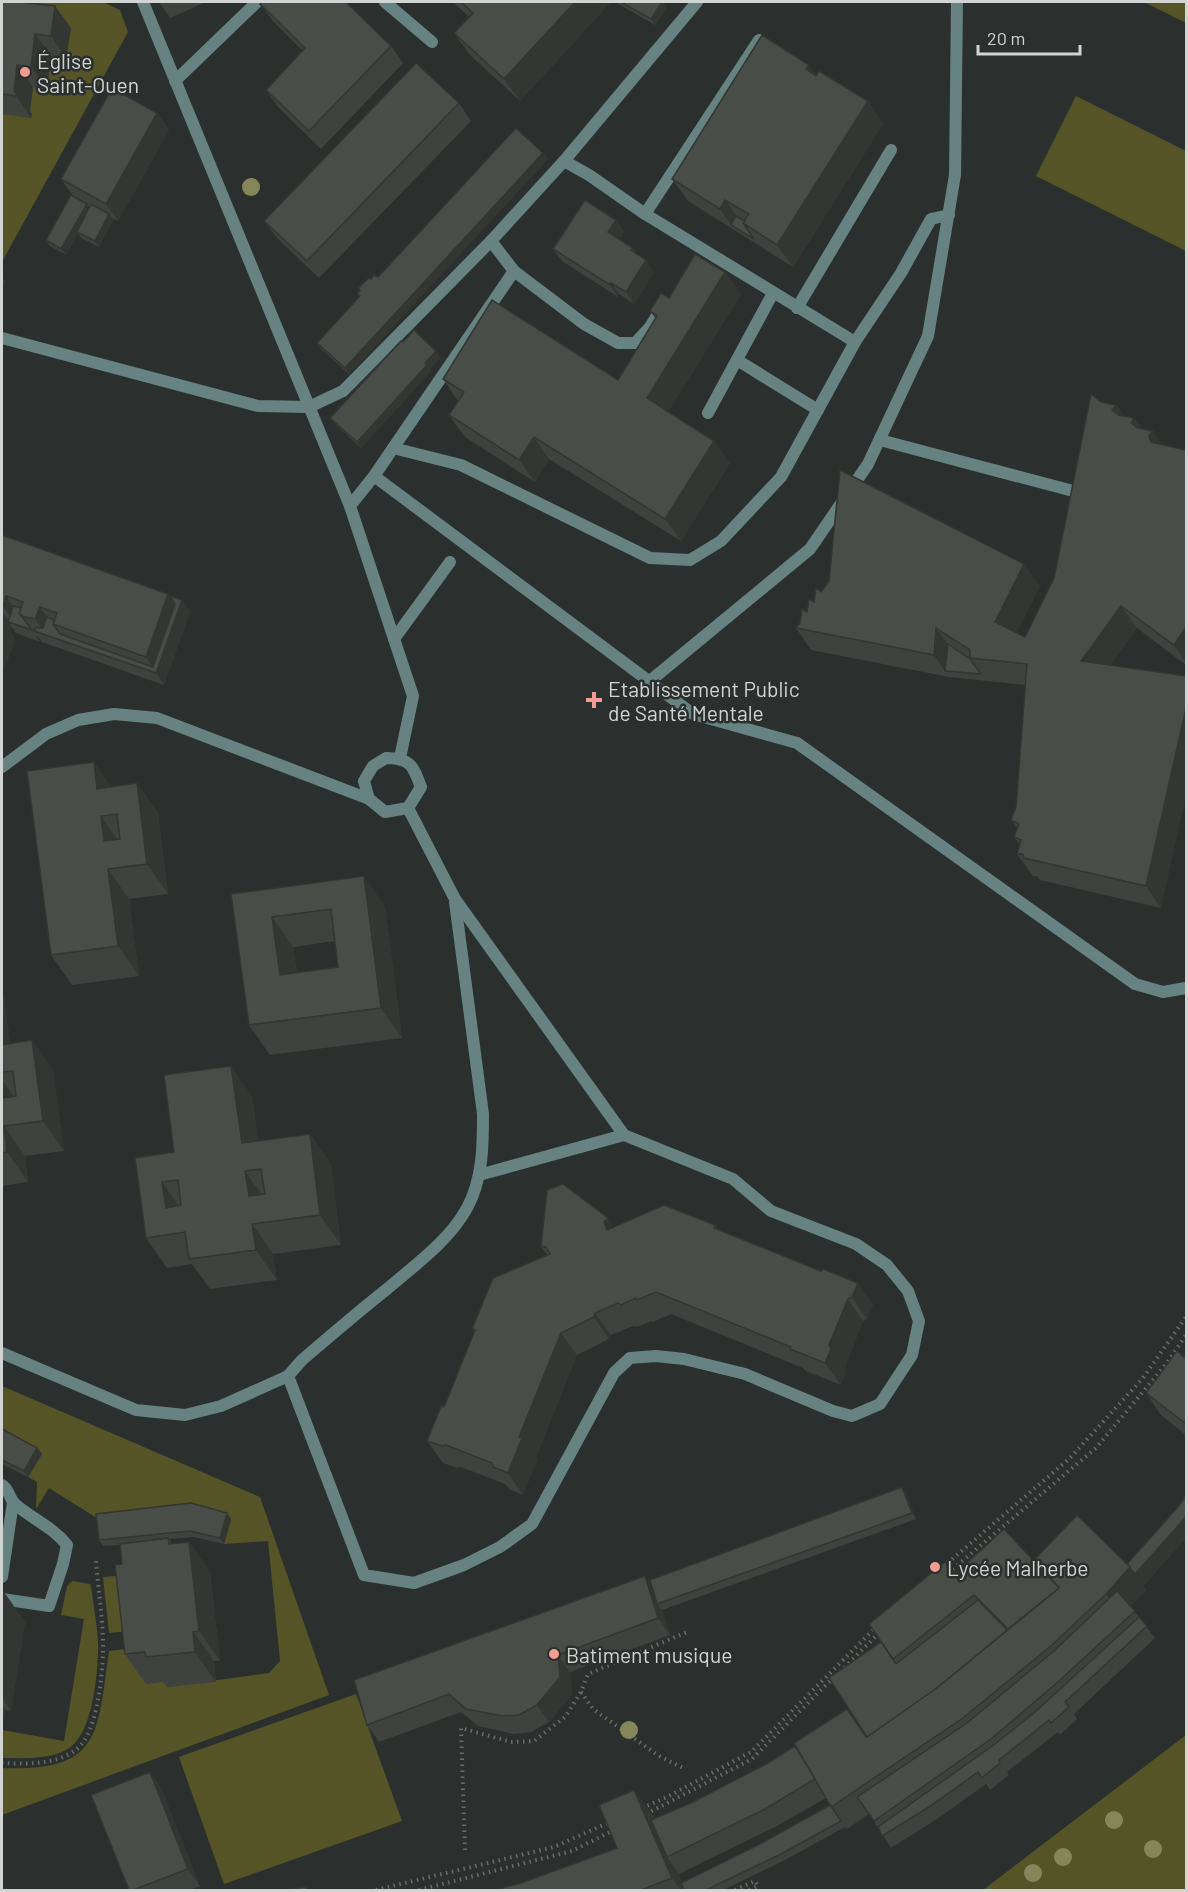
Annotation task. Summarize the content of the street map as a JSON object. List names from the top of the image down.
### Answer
{
  "places": {
    "other": ["Église Saint-Ouen", "Lycée Malherbe", "Batiment musique"],
    "health": ["Etablissement Public de Santé Mentale"]
  },
  "scale_bar": "20 m"
}
